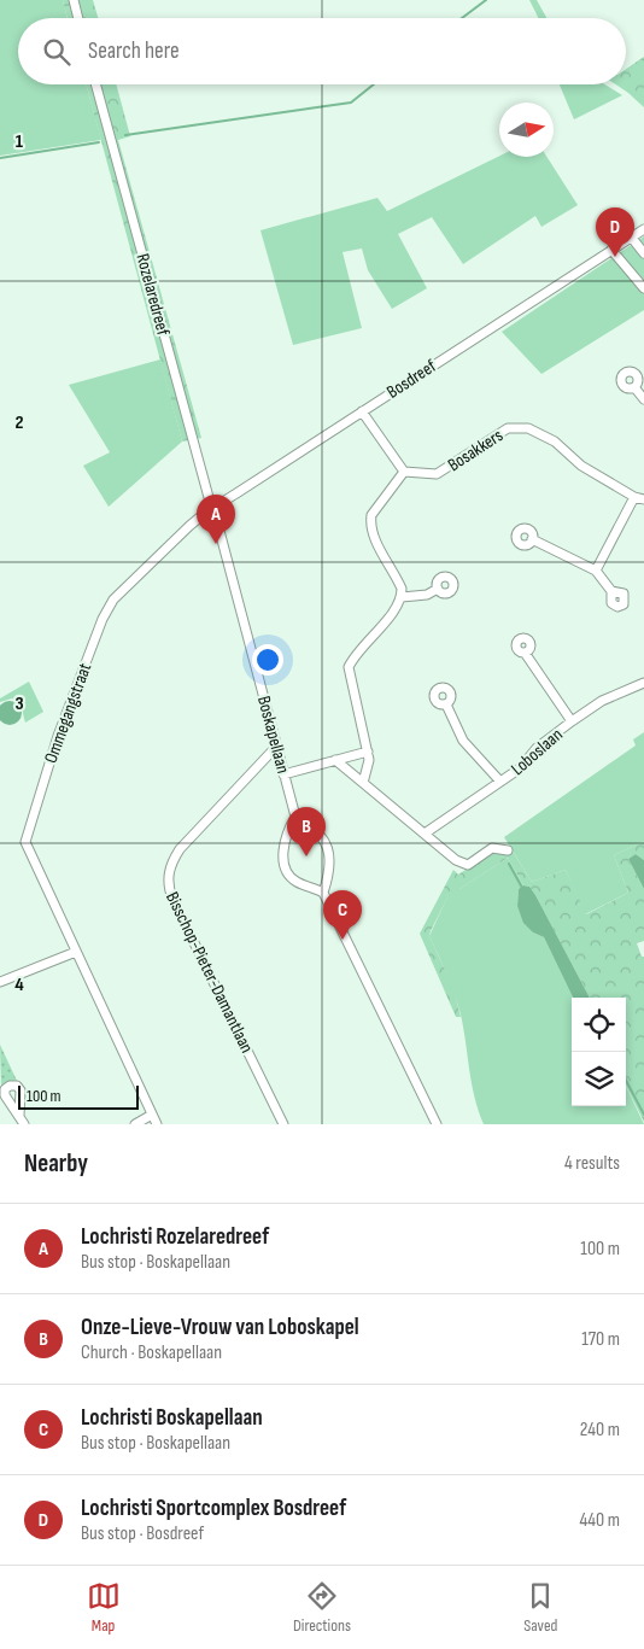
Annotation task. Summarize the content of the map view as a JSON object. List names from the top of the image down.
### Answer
{
  "streets": {
    "street": [
      "Rozelaredreef",
      "Bosdreef",
      "Bosakkers",
      "Ommegangstraat",
      "Boskapellaan",
      "Loboslaan",
      "Bisschop-Pieter-Damantlaan"
    ]
  },
  "crossings": [
    ["Rozelaredreef", "Bosdreef"],
    ["Rozelaredreef", "Ommegangstraat"],
    ["Rozelaredreef", "Boskapellaan"],
    ["Bosdreef", "Ommegangstraat"],
    ["Bosdreef", "Boskapellaan"],
    ["Ommegangstraat", "Boskapellaan"],
    ["Boskapellaan", "Bisschop-Pieter-Damantlaan"]
  ],
  "scale_bar": "100 m",
  "north": "right",
  "page": {
    "search": "Search here",
    "pins": [
      "D",
      "A",
      "B",
      "C"
    ],
    "scale": "100 m",
    "heading": ["Nearby", "4 results"],
    "list": [
      {
        "mark": "A",
        "name": "Lochristi Rozelaredreef",
        "note": "Bus stop · Boskapellaan",
        "value": "100 m"
      },
      {
        "mark": "B",
        "name": "Onze-Lieve-Vrouw van Loboskapel",
        "note": "Church · Boskapellaan",
        "value": "170 m"
      },
      {
        "mark": "C",
        "name": "Lochristi Boskapellaan",
        "note": "Bus stop · Boskapellaan",
        "value": "240 m"
      },
      {
        "mark": "D",
        "name": "Lochristi Sportcomplex Bosdreef",
        "note": "Bus stop · Bosdreef",
        "value": "440 m"
      }
    ],
    "nav": ["Map", "Directions", "Saved"]
  },
  "grid": {
    "rows": [
      "1",
      "2",
      "3",
      "4"
    ]
  }
}
